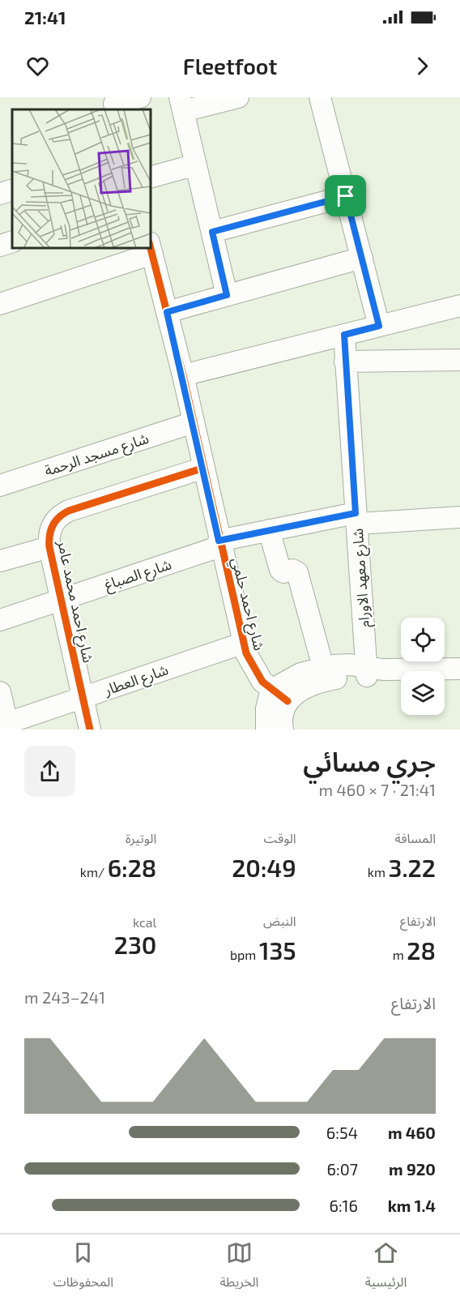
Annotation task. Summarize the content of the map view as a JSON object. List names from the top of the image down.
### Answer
{
  "streets": {
    "street": [
      "شارع مسجد الرحمة",
      "شارع الصباغ",
      "شارع معهد الاورام",
      "شارع احمد محمد عامر",
      "شارع احمد حلمي",
      "شارع العطار"
    ]
  },
  "crossings": [
    ["شارع مسجد الرحمة", "شارع احمد حلمي"],
    ["شارع الصباغ", "شارع معهد الاورام"],
    ["شارع الصباغ", "شارع احمد محمد عامر"],
    ["شارع الصباغ", "شارع احمد حلمي"],
    ["شارع احمد محمد عامر", "شارع احمد حلمي"],
    ["شارع احمد محمد عامر", "شارع العطار"],
    ["شارع احمد حلمي", "شارع العطار"]
  ],
  "page": {
    "status": "21:41",
    "header": "Fleetfoot",
    "heading": ["جري مسائي", "21:41 · 7 × 460 m"],
    "stats": [
      ["المسافة", "3.22 km"],
      ["الوقت", "20:49"],
      ["الوتيرة", "6:28 /km"],
      ["الارتفاع", "28 m"],
      ["النبض", "135 bpm"],
      ["kcal", "230"]
    ],
    "chart": ["الارتفاع", "241–243 m"],
    "list": [
      {
        "name": "460 m",
        "note": "6:54"
      },
      {
        "name": "920 m",
        "note": "6:07"
      },
      {
        "name": "1.4 km",
        "note": "6:16"
      }
    ],
    "tabs": ["الرئيسية", "الخريطة", "المحفوظات"]
  }
}
